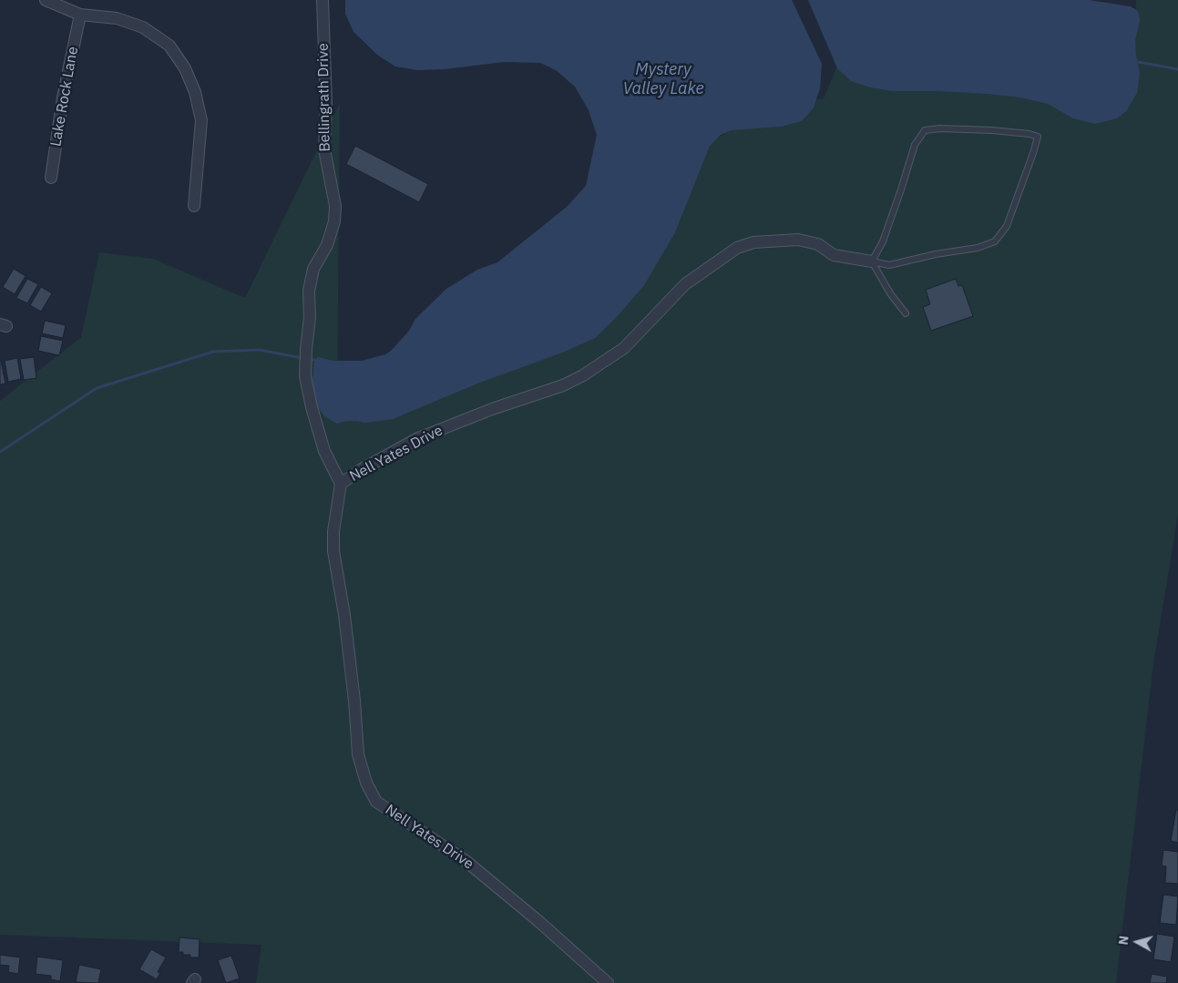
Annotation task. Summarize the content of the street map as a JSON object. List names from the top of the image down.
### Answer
{
  "streets": {
    "street": ["Lake Rock Lane", "Bellingrath Drive", "Nell Yates Drive"]
  },
  "crossings": [
    ["Bellingrath Drive", "Nell Yates Drive"]
  ],
  "water": ["Mystery Valley Lake"],
  "north": "left"
}
